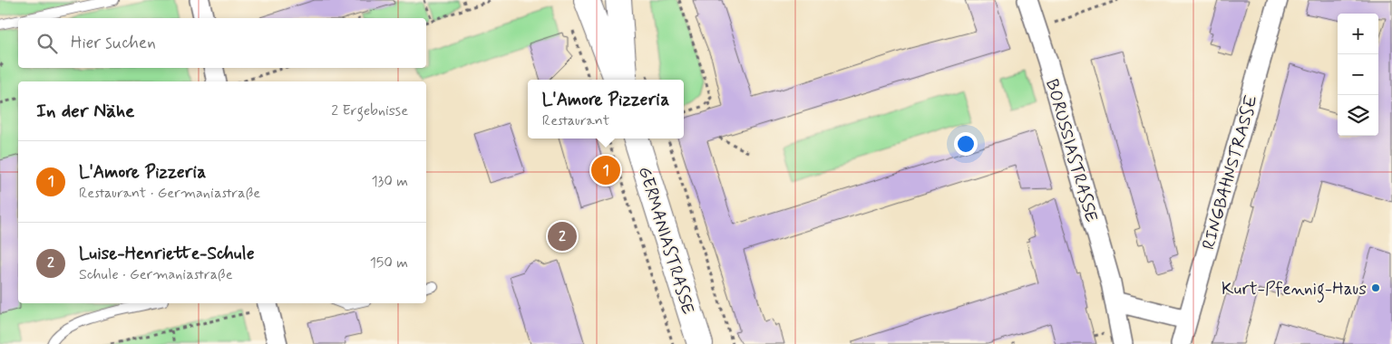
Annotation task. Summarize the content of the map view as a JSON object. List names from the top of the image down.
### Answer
{
  "streets": {
    "street": ["BORUSSIASTRASSE", "RINGBAHNSTRASSE", "GERMANIASTRASSE"]
  },
  "places": ["Kurt-Pfennig-Haus"],
  "page": {
    "map_buttons": ["+", "−"],
    "search": "Hier suchen",
    "popup": ["L'Amore Pizzeria", "Restaurant"],
    "heading": ["In der Nähe", "2 Ergebnisse"],
    "list": [
      {
        "mark": "1",
        "name": "L'Amore Pizzeria",
        "note": "Restaurant · Germaniastraße",
        "value": "130 m"
      },
      {
        "mark": "2",
        "name": "Luise-Henriette-Schule",
        "note": "Schule · Germaniastraße",
        "value": "150 m"
      }
    ],
    "pins": ["1", "2"]
  }
}
